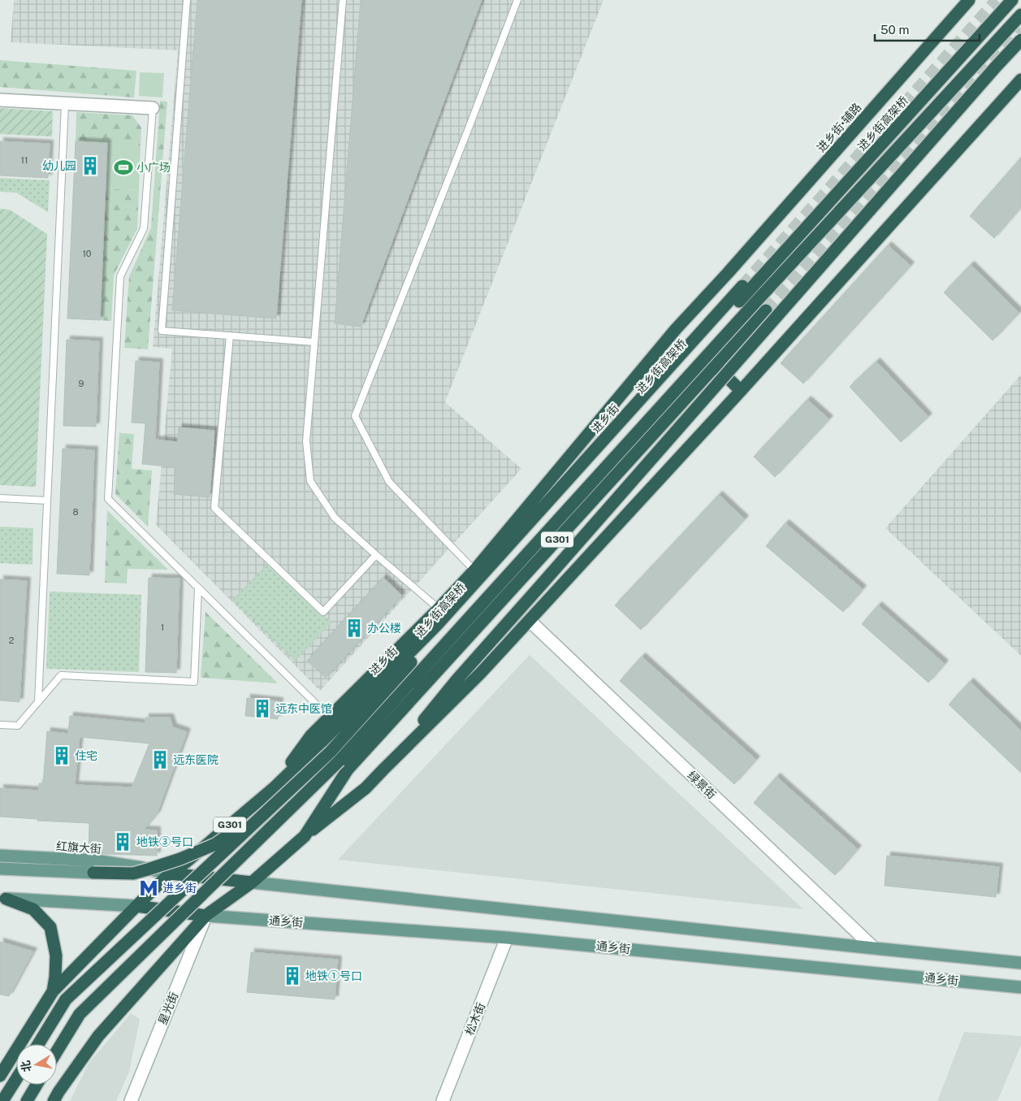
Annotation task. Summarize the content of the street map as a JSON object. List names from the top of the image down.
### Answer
{
  "streets": {
    "highway": [
      "进乡街高架桥",
      "进乡街•辅路",
      "进乡街",
      "G301",
      "红旗大街"
    ],
    "main road": ["通乡街"],
    "street": ["绿景街", "星光街", "松木街"]
  },
  "crossings": [
    ["进乡街•辅路", "进乡街"],
    ["进乡街", "红旗大街"],
    ["G301", "红旗大街"],
    ["G301", "通乡街"],
    ["G301", "星光街"],
    ["通乡街", "星光街"],
    ["通乡街", "松木街"]
  ],
  "places": {
    "building": [
      "幼儿园",
      "办公楼",
      "远东中医馆",
      "住宅",
      "远东医院",
      "地铁③号口",
      "地铁①号口"
    ],
    "sports": ["小广场"],
    "metro station": ["进乡街"]
  },
  "house_numbers": [
    "11",
    "10",
    "9",
    "8",
    "1",
    "2"
  ],
  "scale_bar": "50 m",
  "north": "left"
}
